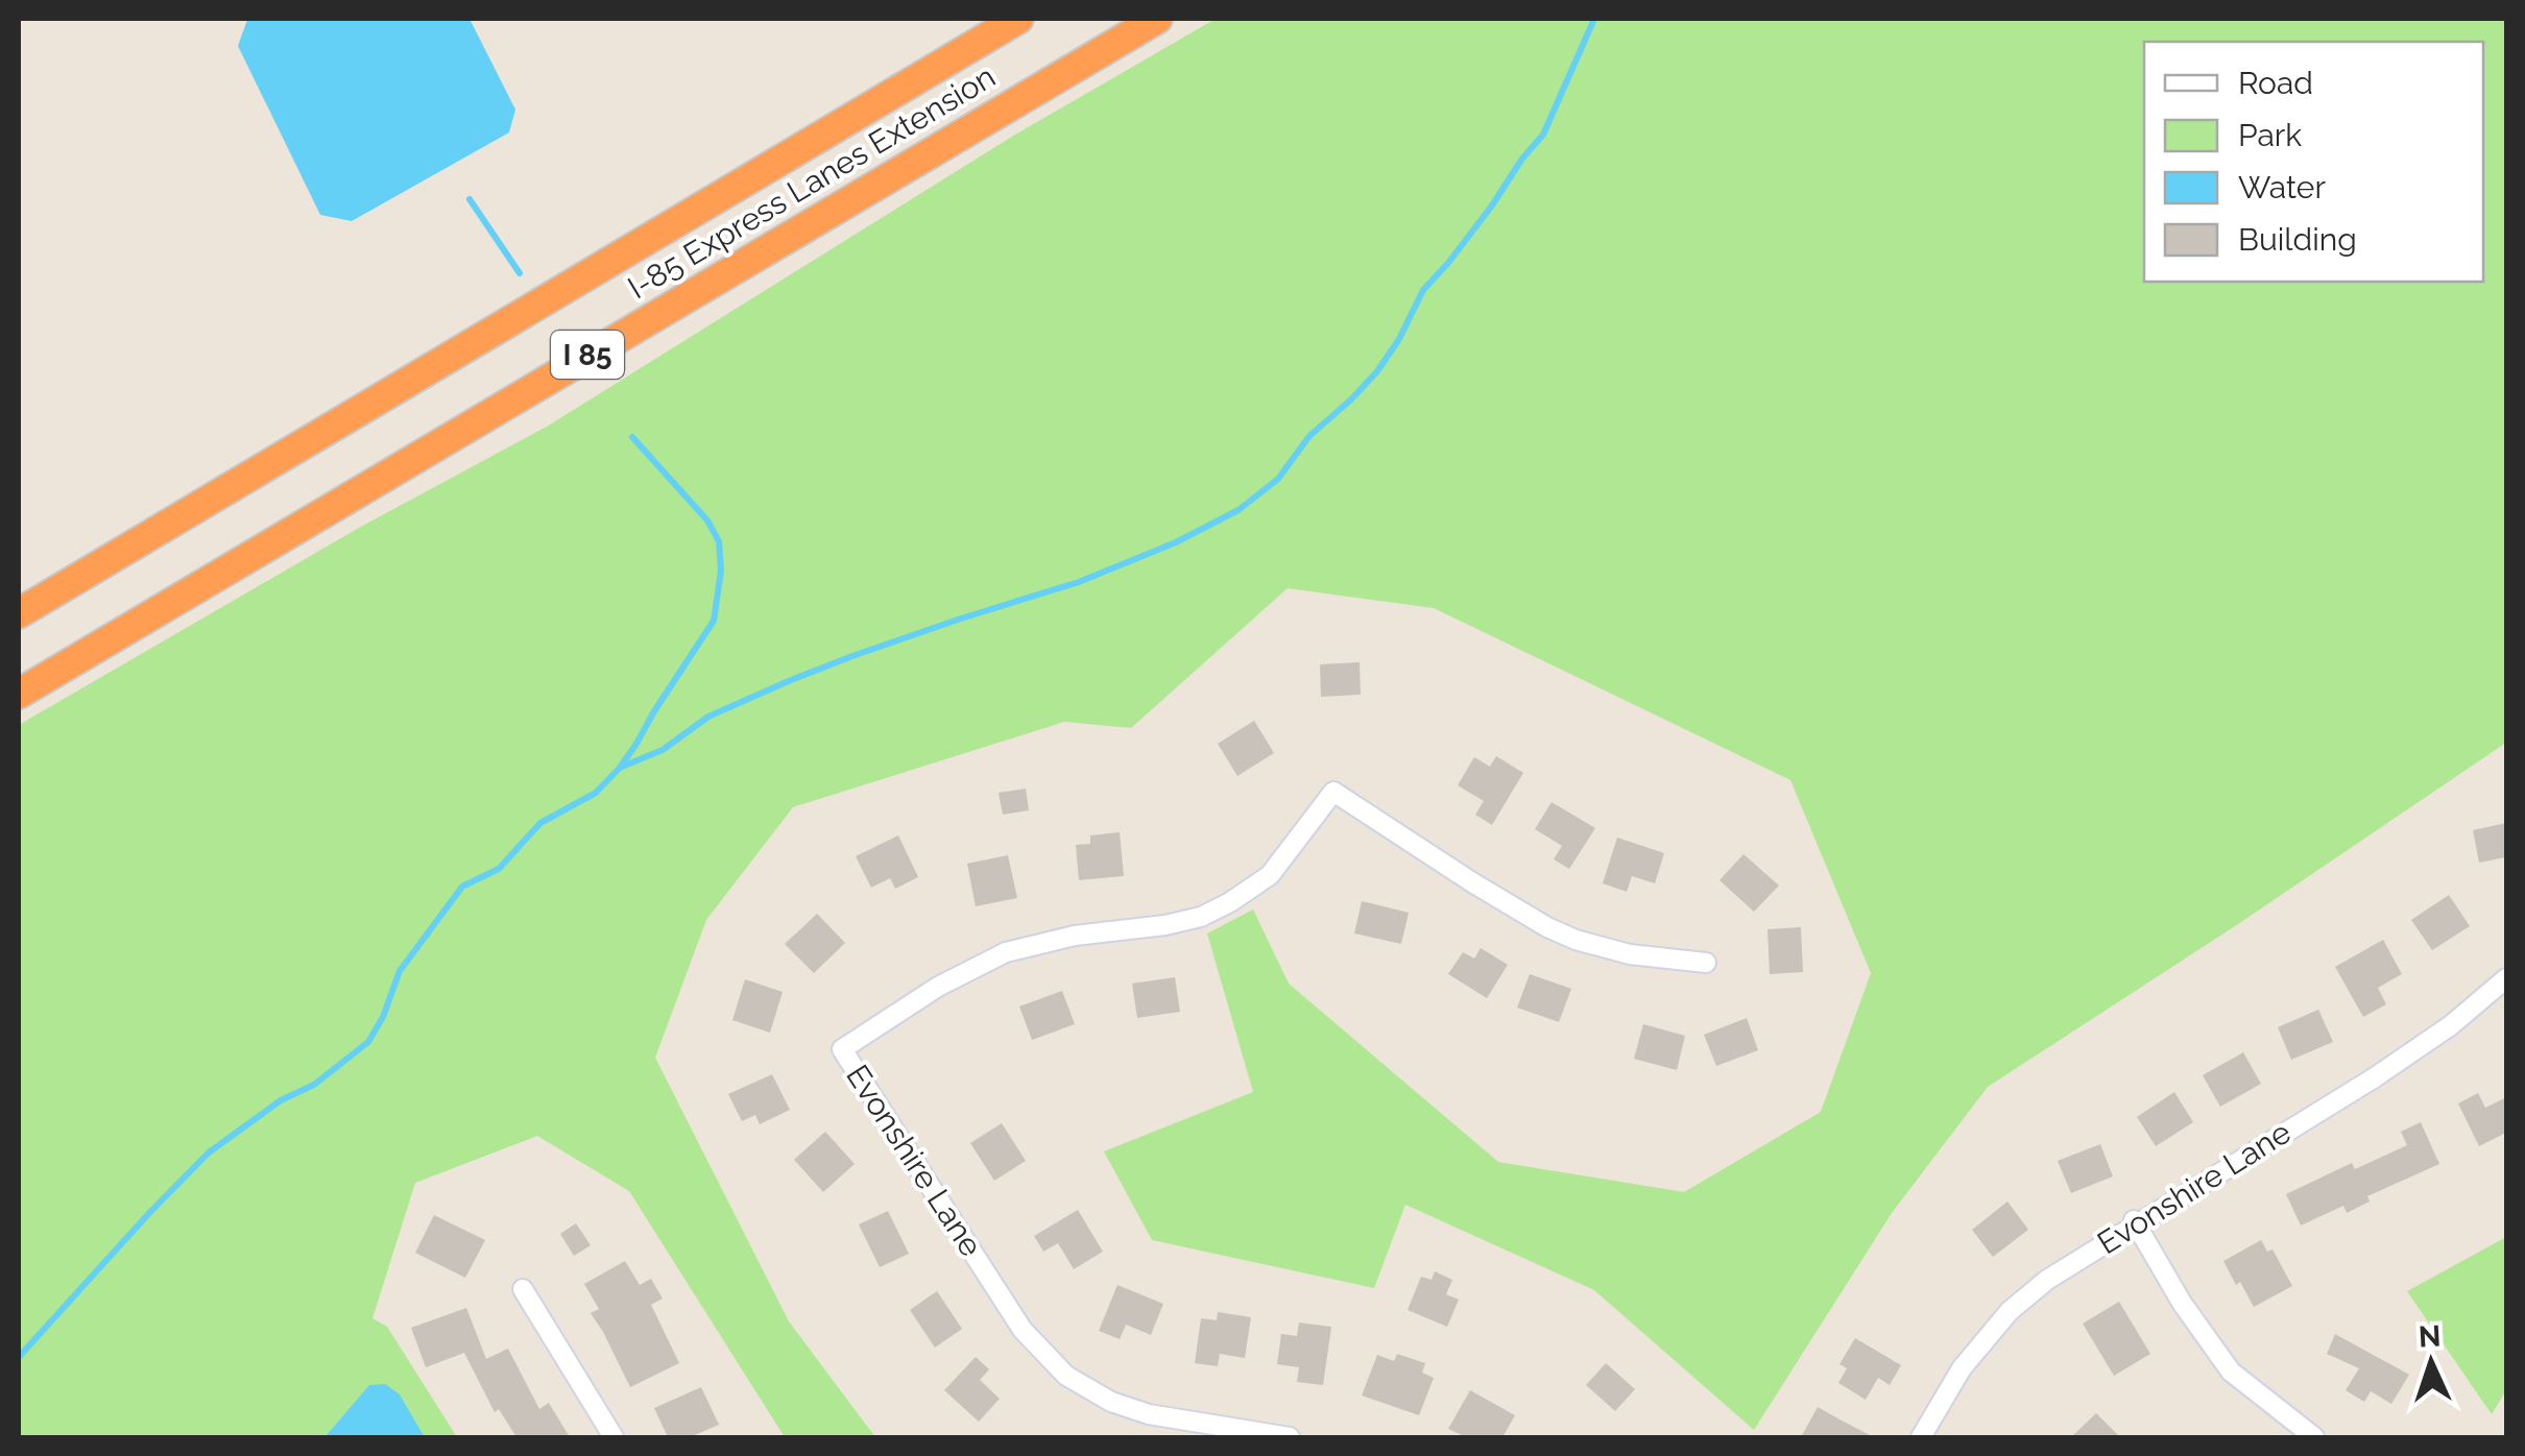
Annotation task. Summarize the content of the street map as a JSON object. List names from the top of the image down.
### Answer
{
  "streets": {
    "highway": ["I-85 Express Lanes Extension", "I 85"],
    "street": ["Evonshire Lane"]
  },
  "legend": [
    "Road",
    "Park",
    "Water",
    "Building"
  ],
  "north": "top"
}
